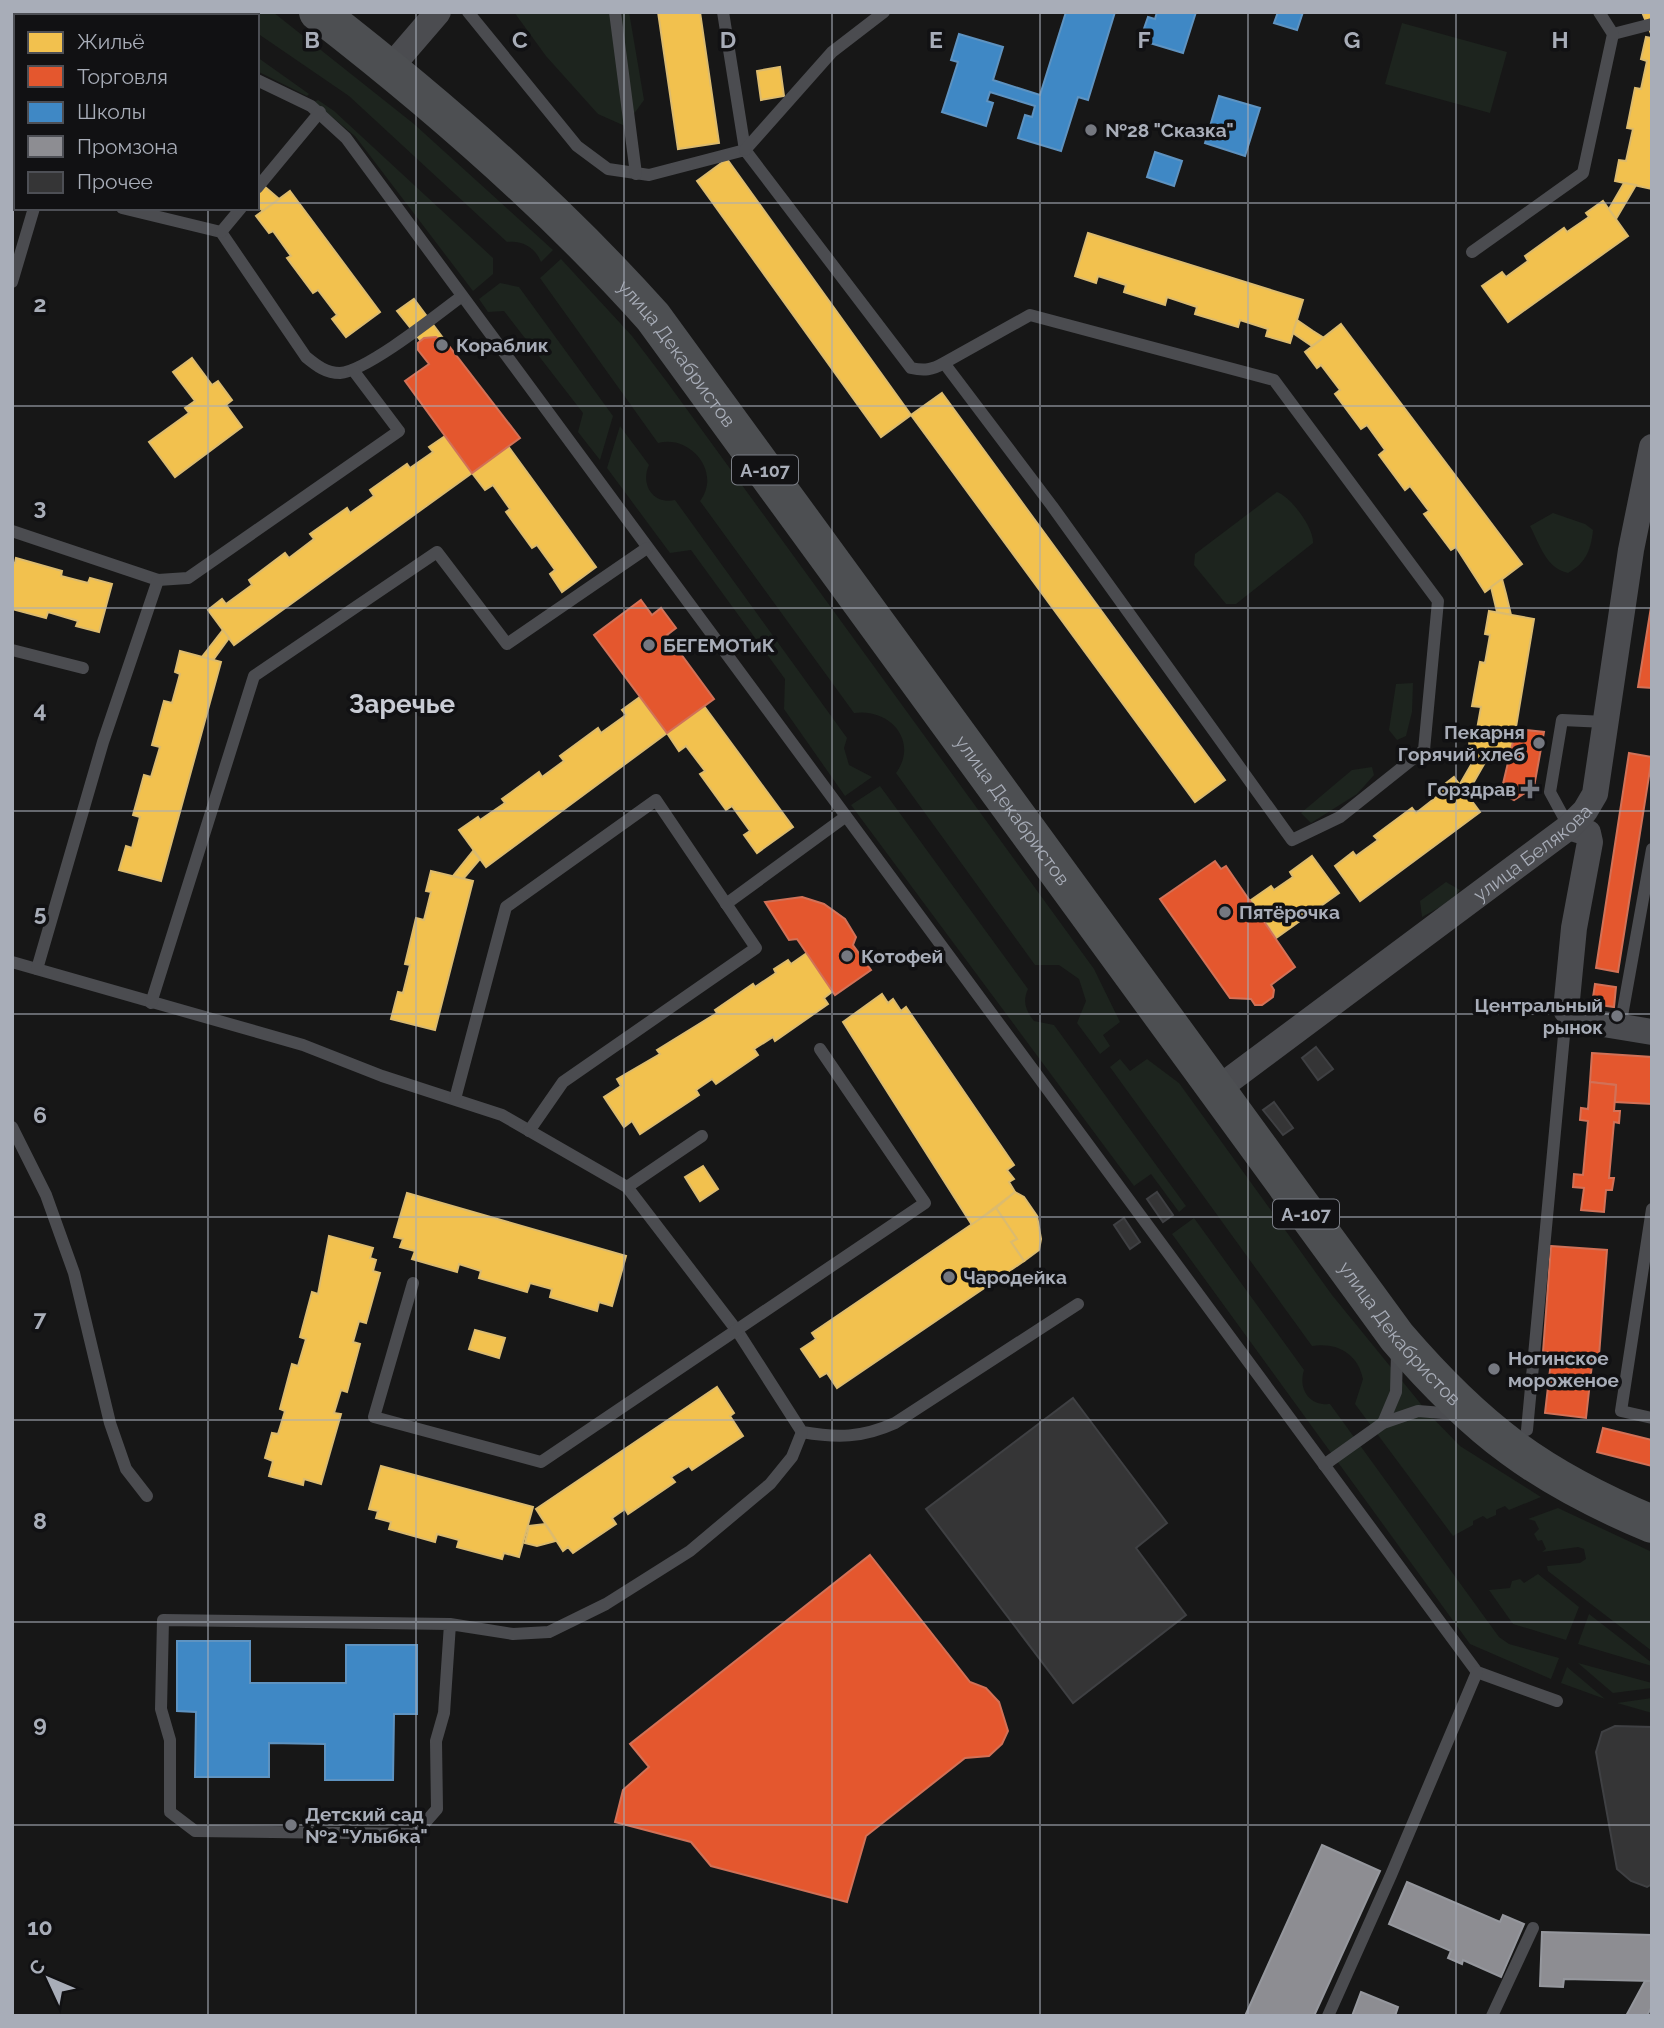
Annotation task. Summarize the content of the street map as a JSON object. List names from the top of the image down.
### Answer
{
  "streets": {
    "main road": ["улица Декабристов", "А-107"],
    "street": ["улица Белякова"]
  },
  "crossings": [
    ["улица Декабристов", "улица Белякова"]
  ],
  "districts": ["Заречье"],
  "places": {
    "other": [
      "№28 \"Сказка\"",
      "Кораблик",
      "БЕГЕМОТиК",
      "Пекарня Горячий хлеб",
      "Пятёрочка",
      "Котофей",
      "Центральный рынок",
      "Чародейка",
      "Ногинское мороженое",
      "Детский сад №2 \"Улыбка\""
    ],
    "health": ["Горздрав"]
  },
  "legend": [
    "Жильё",
    "Торговля",
    "Школы",
    "Промзона",
    "Прочее"
  ],
  "north": "top left",
  "grid": {
    "columns": [
      "B",
      "C",
      "D",
      "E",
      "F",
      "G",
      "H"
    ],
    "rows": [
      "2",
      "3",
      "4",
      "5",
      "6",
      "7",
      "8",
      "9",
      "10"
    ]
  }
}
